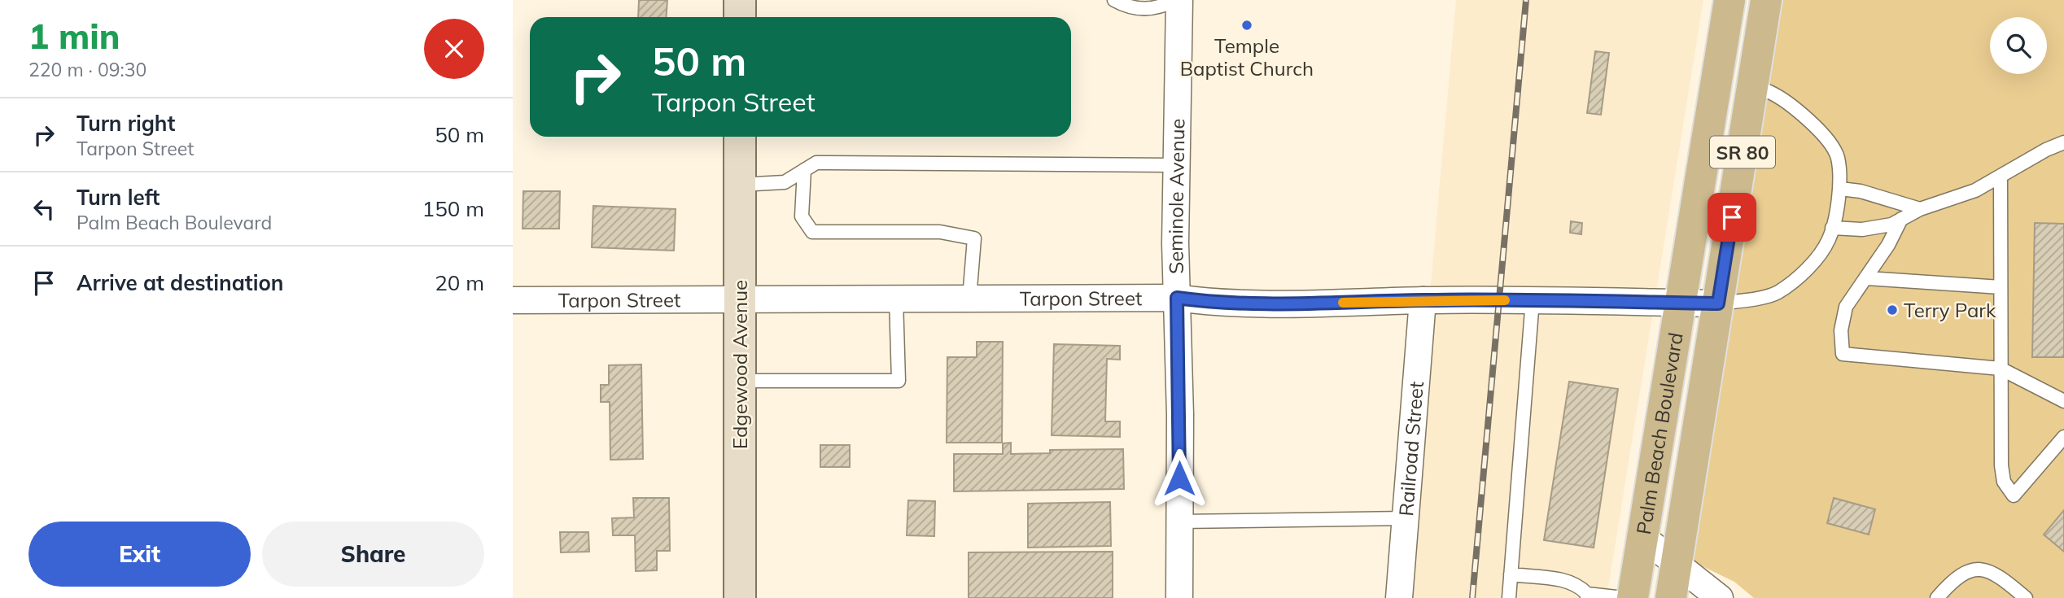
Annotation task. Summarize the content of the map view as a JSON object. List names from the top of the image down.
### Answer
{
  "streets": {
    "main road": ["SR 80", "Palm Beach Boulevard"],
    "street": [
      "Seminole Avenue",
      "Tarpon Street",
      "Edgewood Avenue",
      "Railroad Street"
    ]
  },
  "crossings": [
    ["Seminole Avenue", "Tarpon Street"],
    ["Tarpon Street", "Edgewood Avenue"],
    ["Tarpon Street", "Palm Beach Boulevard"],
    ["Tarpon Street", "Railroad Street"]
  ],
  "places": ["Temple Baptist Church", "Terry Park"],
  "page": {
    "heading": ["1 min", "220 m · 09:30"],
    "turn": ["50 m", "Tarpon Street"],
    "list": [
      {
        "name": "Turn right",
        "note": "Tarpon Street",
        "value": "50 m"
      },
      {
        "name": "Turn left",
        "note": "Palm Beach Boulevard",
        "value": "150 m"
      },
      {
        "name": "Arrive at destination",
        "value": "20 m"
      }
    ],
    "buttons": ["Exit", "Share"]
  }
}
